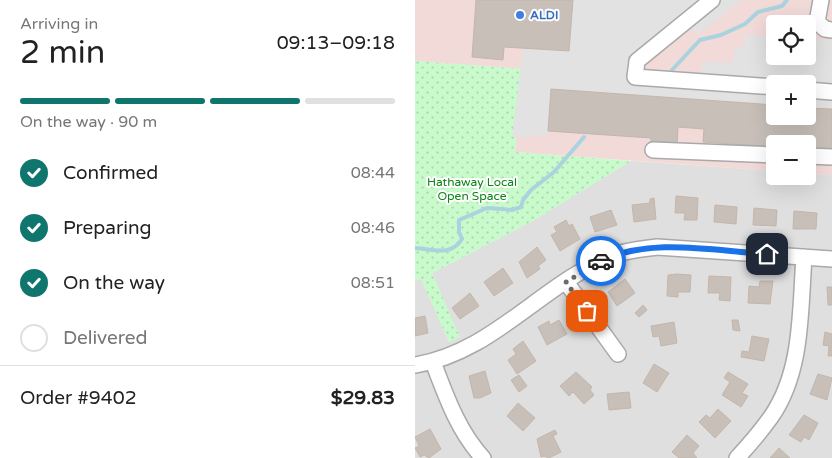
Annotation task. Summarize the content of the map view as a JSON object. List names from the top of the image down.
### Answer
{
  "parks": ["Hathaway Local Open Space"],
  "places": ["ALDI"],
  "page": {
    "heading": ["2 min", "Arriving in", "09:13–09:18"],
    "panel": ["Order #9402", "$29.83"],
    "map_buttons": ["+", "−"],
    "bar": "On the way · 90 m",
    "list": [
      ["Confirmed", "08:44"],
      ["Preparing", "08:46"],
      ["On the way", "08:51"],
      "Delivered"
    ]
  }
}
